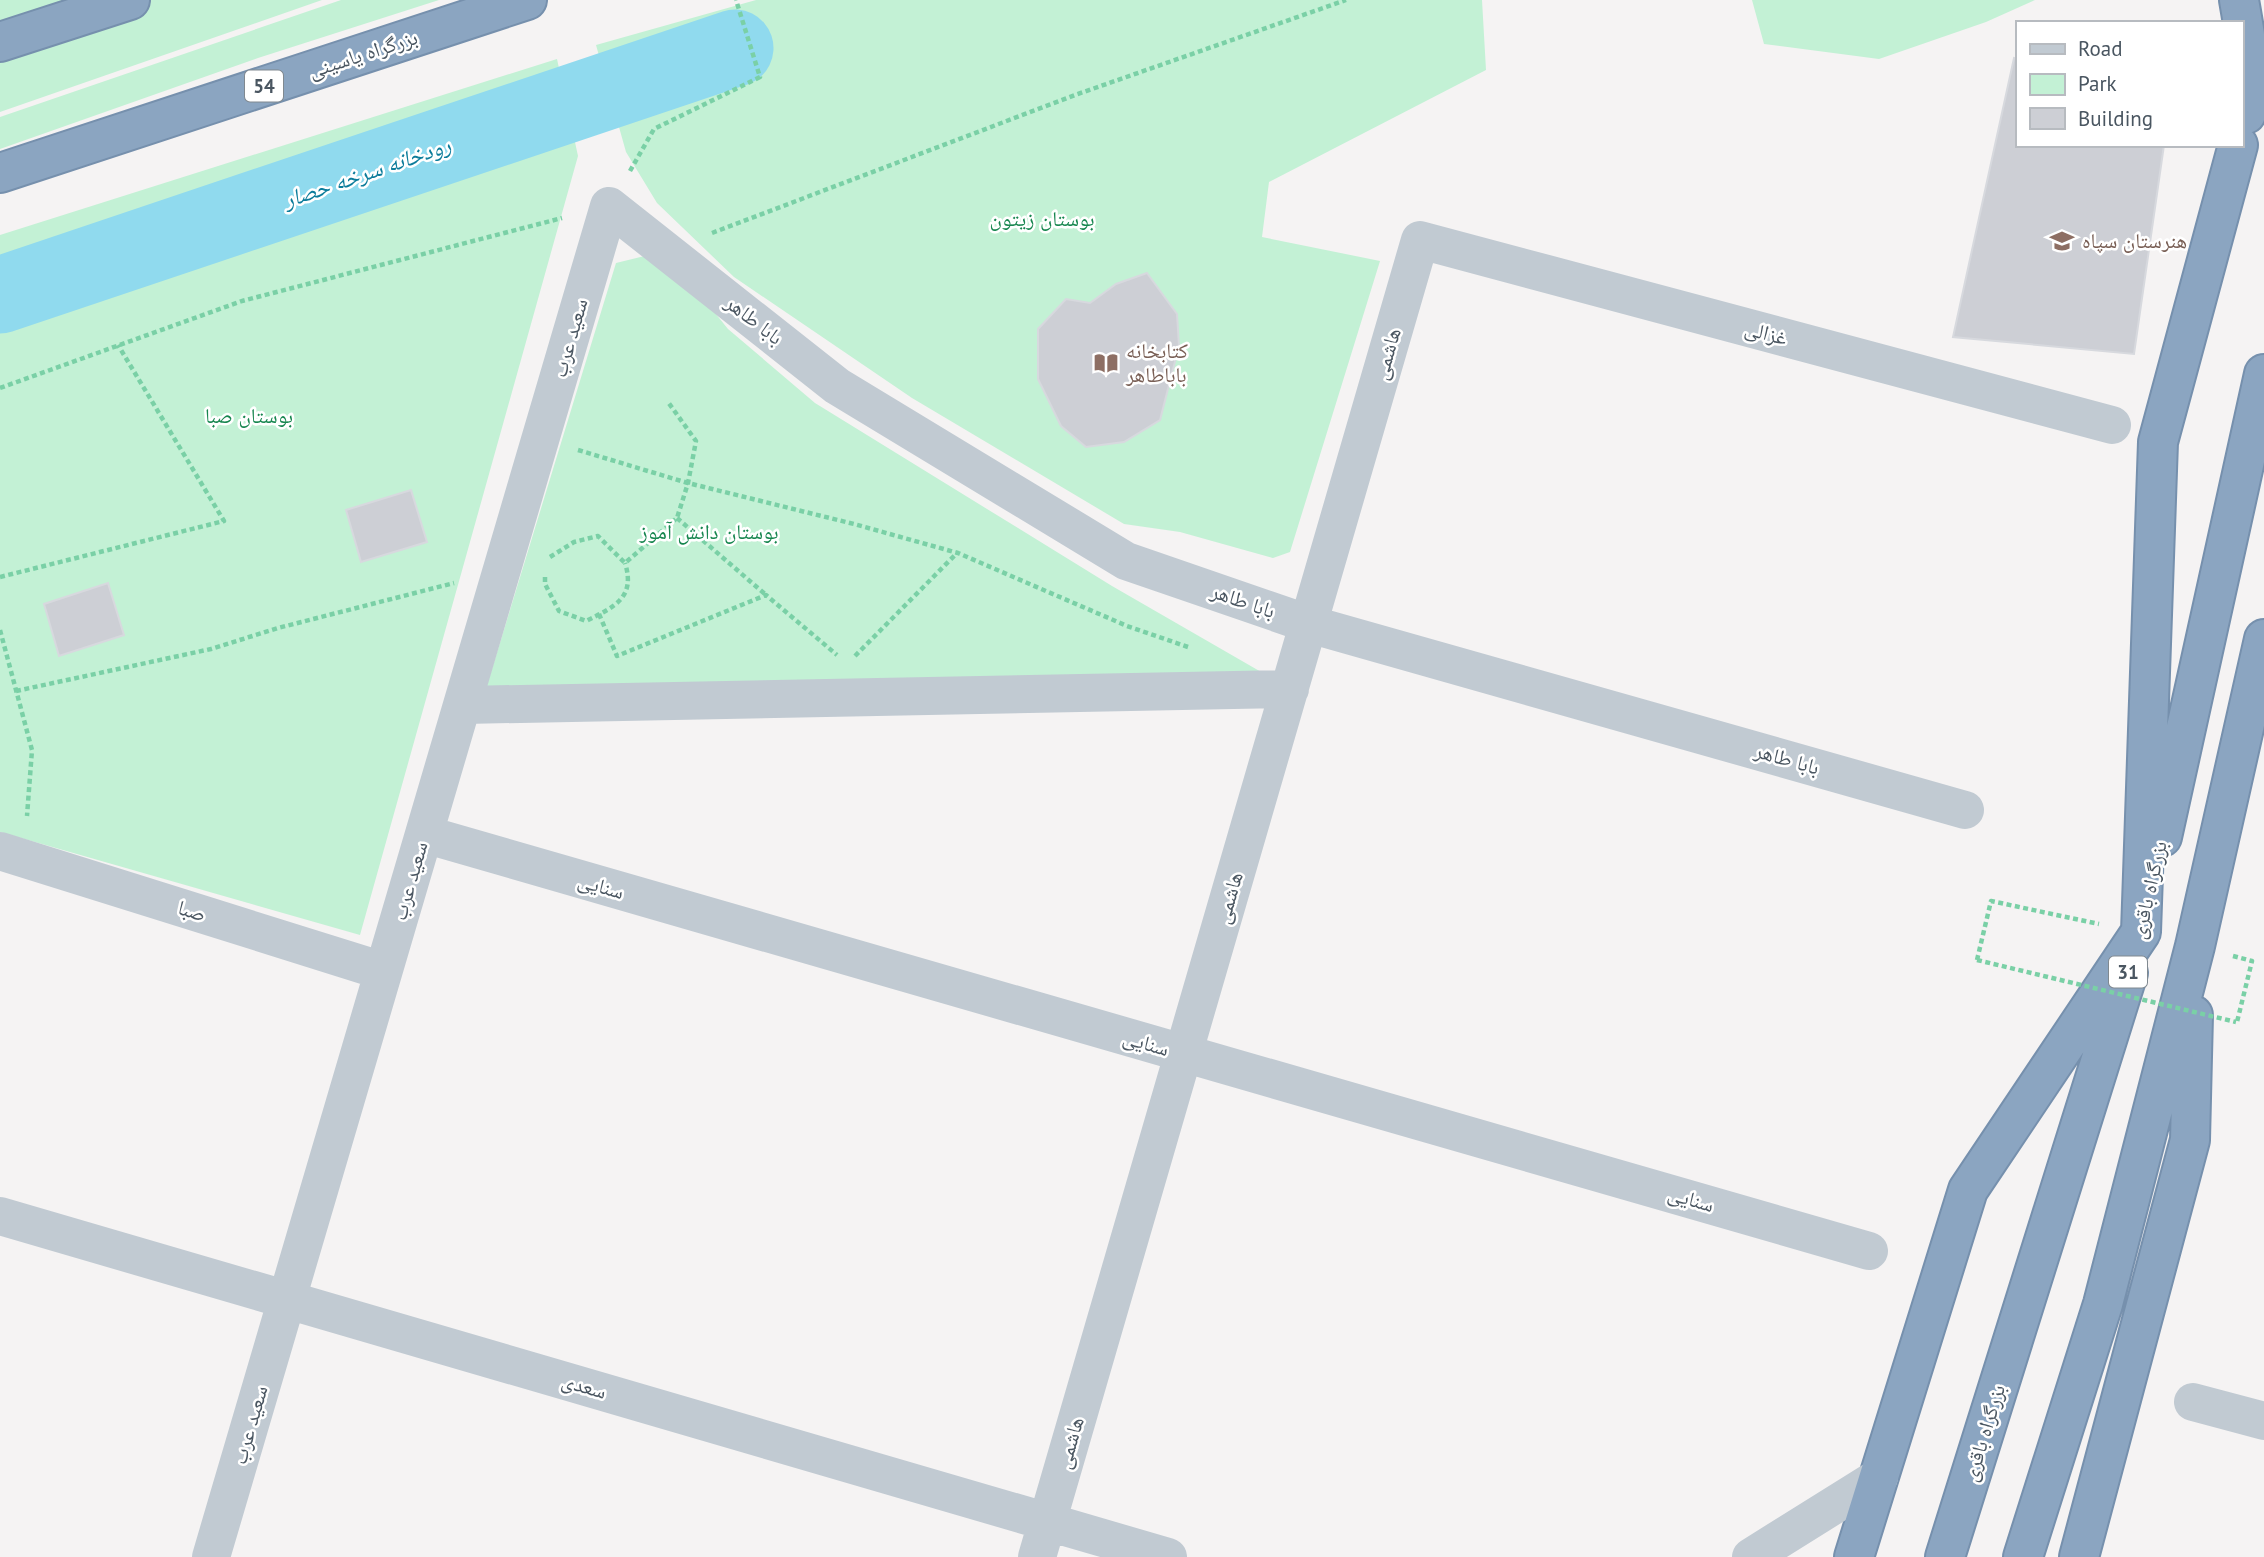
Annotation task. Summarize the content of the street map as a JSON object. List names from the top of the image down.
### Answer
{
  "streets": {
    "highway": [
      "بزرگراه یاسینی",
      "54",
      "بزرگراه باقری",
      "31"
    ],
    "street": [
      "بابا طاهر",
      "غزالی",
      "سعید عرب",
      "هاشمی",
      "سنایی",
      "صبا",
      "سعدی"
    ]
  },
  "crossings": [
    ["بابا طاهر", "سعید عرب"],
    ["بابا طاهر", "هاشمی"],
    ["غزالی", "هاشمی"],
    ["سعید عرب", "سنایی"],
    ["سعید عرب", "صبا"],
    ["سعید عرب", "سعدی"],
    ["هاشمی", "سنایی"],
    ["هاشمی", "سعدی"]
  ],
  "water": ["رودخانه سرخه حصار"],
  "parks": ["بوستان زیتون", "بوستان صبا", "بوستان دانش آموز"],
  "places": {
    "school or university": ["هنرستان سپاه"],
    "library": ["کتابخانه باباطاهر"]
  },
  "legend": ["Road", "Park", "Building"]
}
